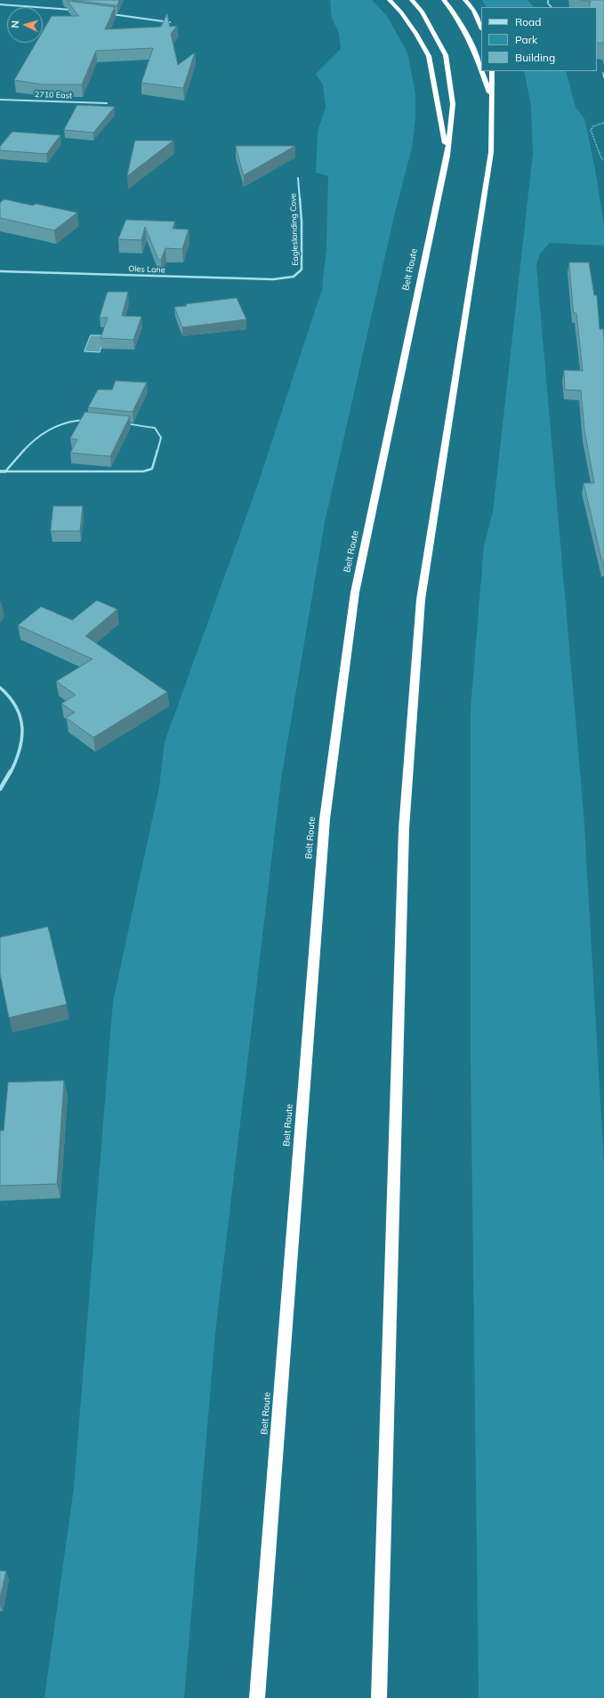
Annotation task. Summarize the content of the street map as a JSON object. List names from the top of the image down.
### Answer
{
  "streets": {
    "highway": ["Belt Route"],
    "street": ["2710 East", "Eagleslanding Cove", "Oles Lane"]
  },
  "crossings": [
    ["Eagleslanding Cove", "Oles Lane"]
  ],
  "legend": ["Road", "Park", "Building"],
  "north": "left"
}
